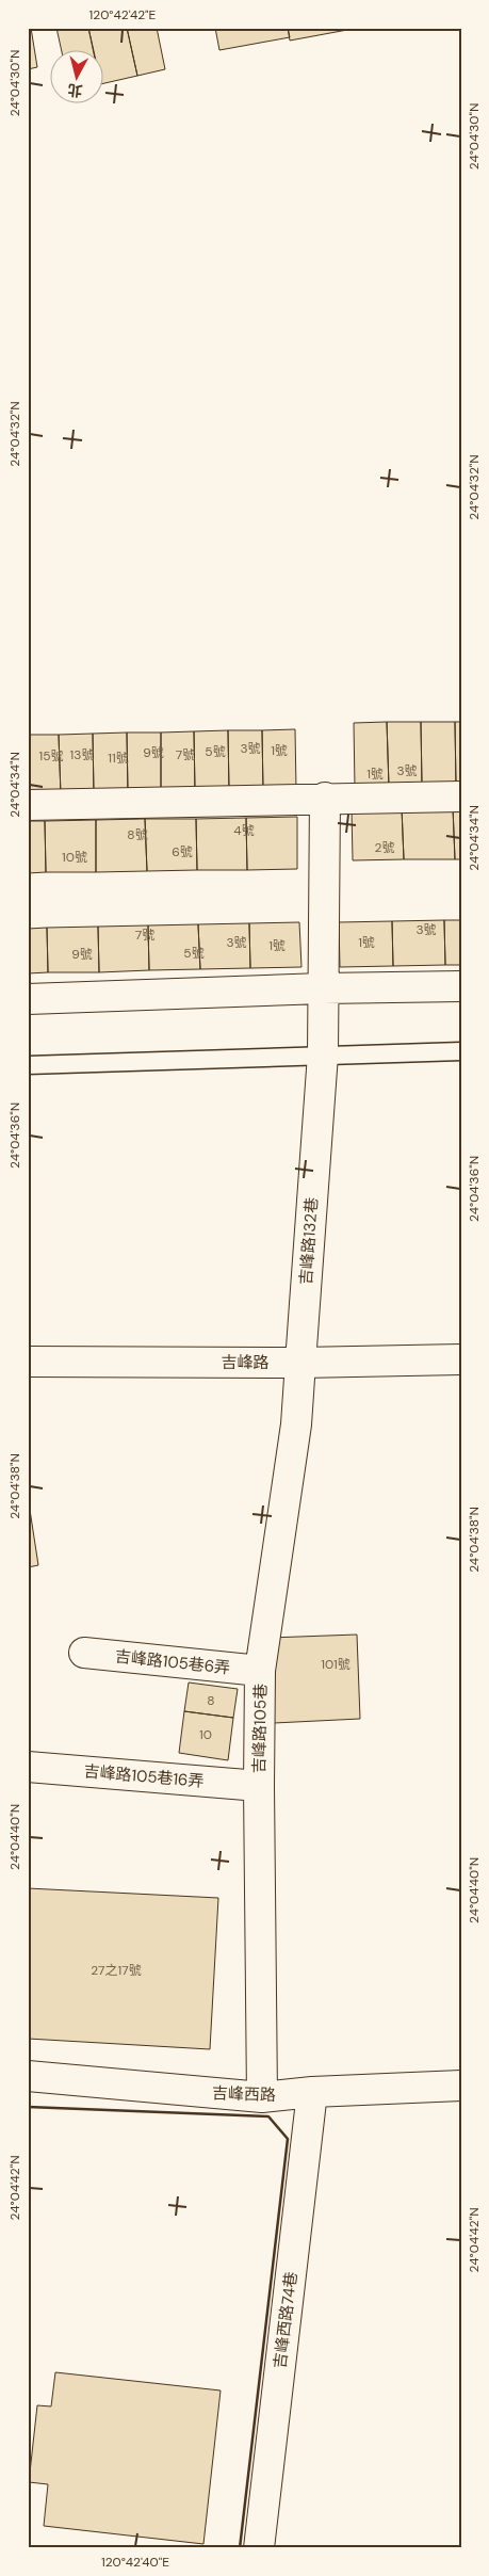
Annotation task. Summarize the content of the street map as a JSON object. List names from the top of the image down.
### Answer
{
  "streets": {
    "street": [
      "吉峰路132巷",
      "吉峰路",
      "吉峰路105巷6弄",
      "吉峰路105巷",
      "吉峰路105巷16弄",
      "吉峰西路",
      "吉峰西路74巷"
    ]
  },
  "crossings": [
    ["吉峰路132巷", "吉峰路"],
    ["吉峰路132巷", "吉峰路105巷"],
    ["吉峰路", "吉峰路105巷"],
    ["吉峰路105巷6弄", "吉峰路105巷"],
    ["吉峰路105巷", "吉峰路105巷16弄"],
    ["吉峰路105巷", "吉峰西路"],
    ["吉峰西路", "吉峰西路74巷"]
  ],
  "house_numbers": [
    "3號",
    "1號",
    "5號",
    "9號",
    "13號",
    "7號",
    "15號",
    "11號",
    "3號",
    "1號",
    "4號",
    "8號",
    "2號",
    "6號",
    "10號",
    "3號",
    "7號",
    "3號",
    "1號",
    "1號",
    "5號",
    "9號",
    "101號",
    "8",
    "10",
    "27之17號"
  ],
  "north": "bottom",
  "coordinates": [
    "120°42'42\"E",
    "24°04'30\"N",
    "24°04'32\"N",
    "24°04'34\"N",
    "24°04'36\"N",
    "24°04'38\"N",
    "24°04'40\"N",
    "24°04'42\"N",
    "120°42'40\"E"
  ]
}
